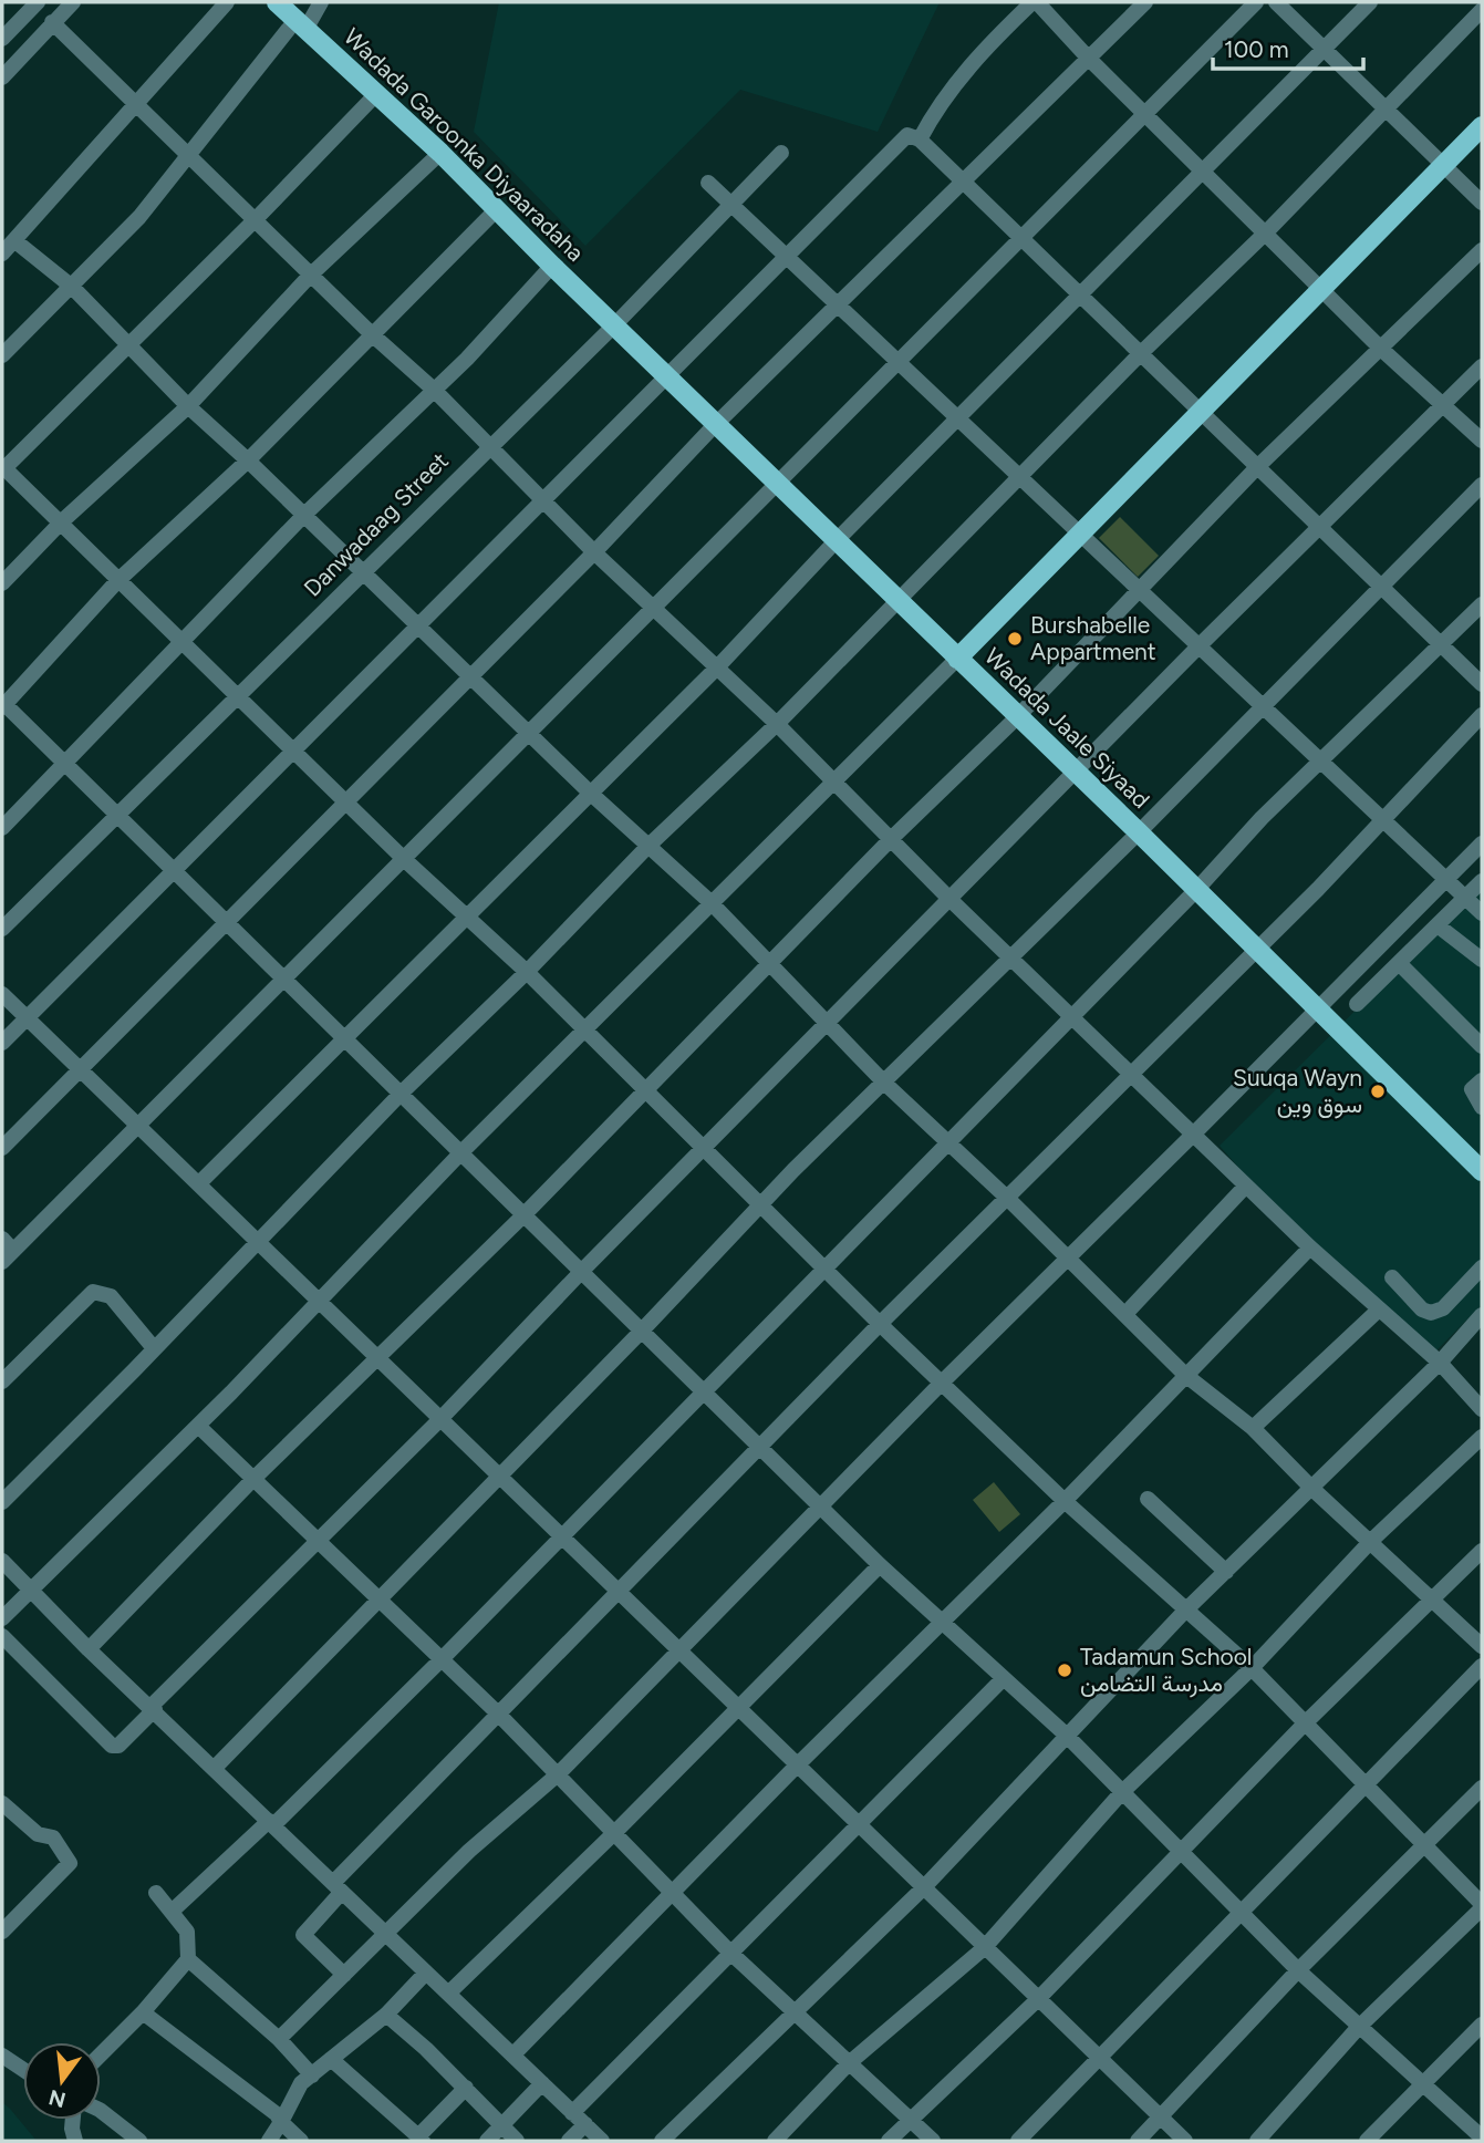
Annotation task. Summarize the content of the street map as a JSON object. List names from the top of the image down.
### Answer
{
  "streets": {
    "main road": ["Wadada Garoonka Diyaaradaha", "Wadada Jaale Siyaad"],
    "street": ["Danwadaag Street"]
  },
  "crossings": [
    ["Wadada Garoonka Diyaaradaha", "Danwadaag Street"],
    ["Wadada Garoonka Diyaaradaha", "Wadada Jaale Siyaad"],
    ["Danwadaag Street", "Wadada Jaale Siyaad"]
  ],
  "places": ["Burshabelle Appartment", "Suuqa Wayn سوق وين", "Tadamun School مدرسة التضامن"],
  "scale_bar": "100 m",
  "north": "bottom"
}
